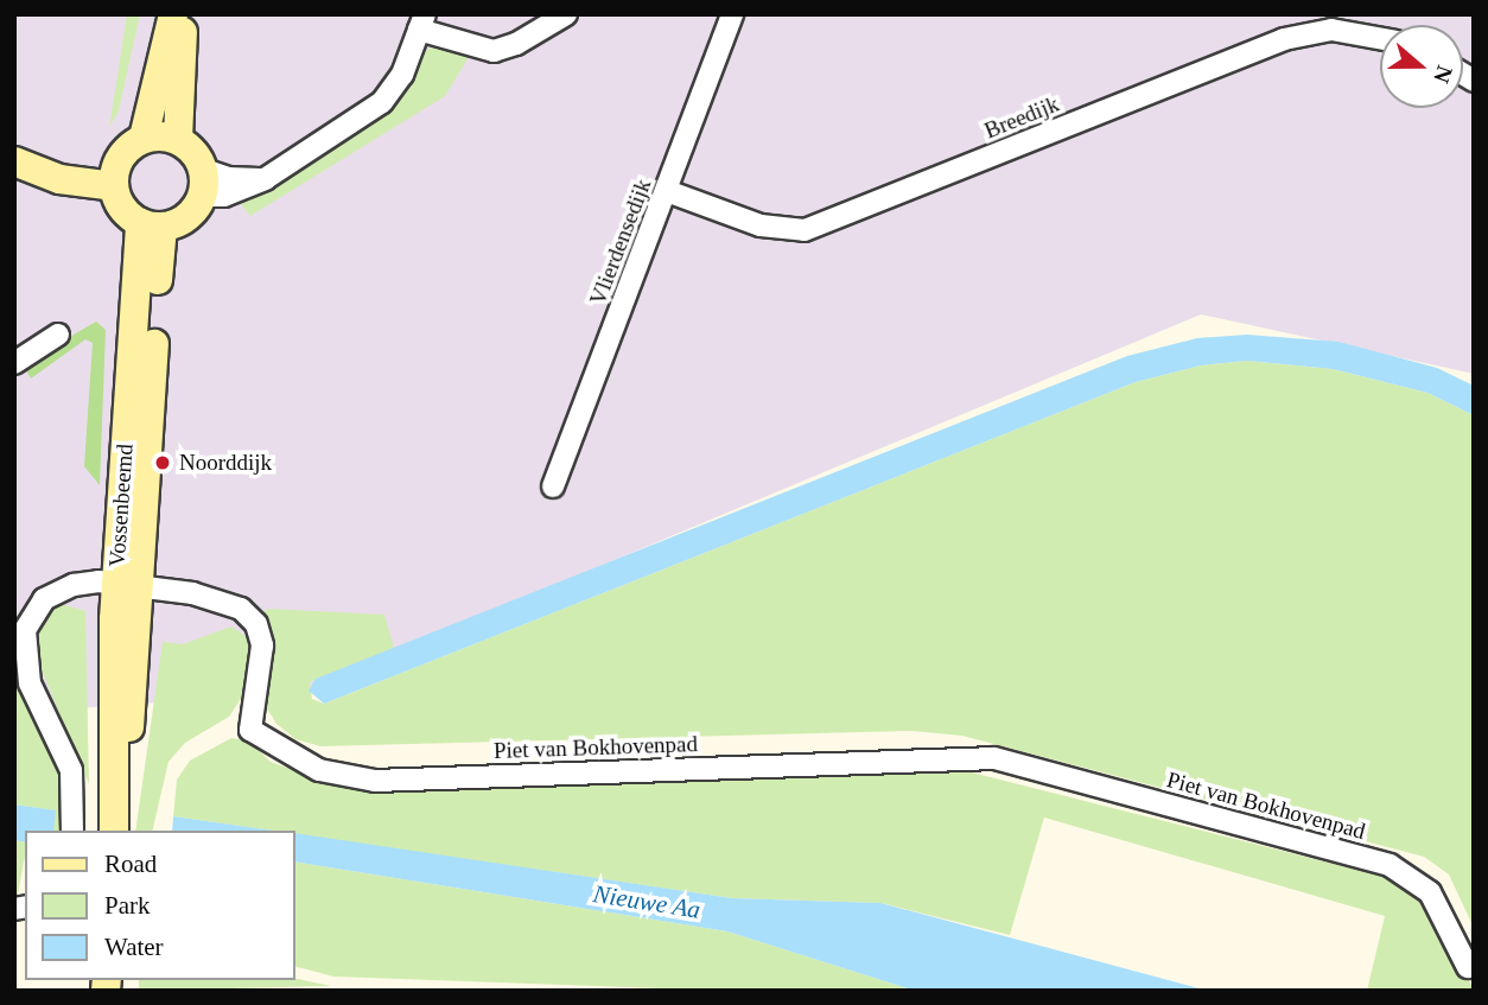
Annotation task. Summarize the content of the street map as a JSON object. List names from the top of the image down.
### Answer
{
  "streets": {
    "main road": ["Vossenbeemd"],
    "street": ["Breedijk", "Vlierdensedijk", "Piet van Bokhovenpad"]
  },
  "crossings": [
    ["Breedijk", "Vlierdensedijk"],
    ["Vossenbeemd", "Piet van Bokhovenpad"]
  ],
  "water": ["Nieuwe Aa"],
  "places": ["Noorddijk"],
  "legend": ["Road", "Park", "Water"],
  "north": "right"
}
